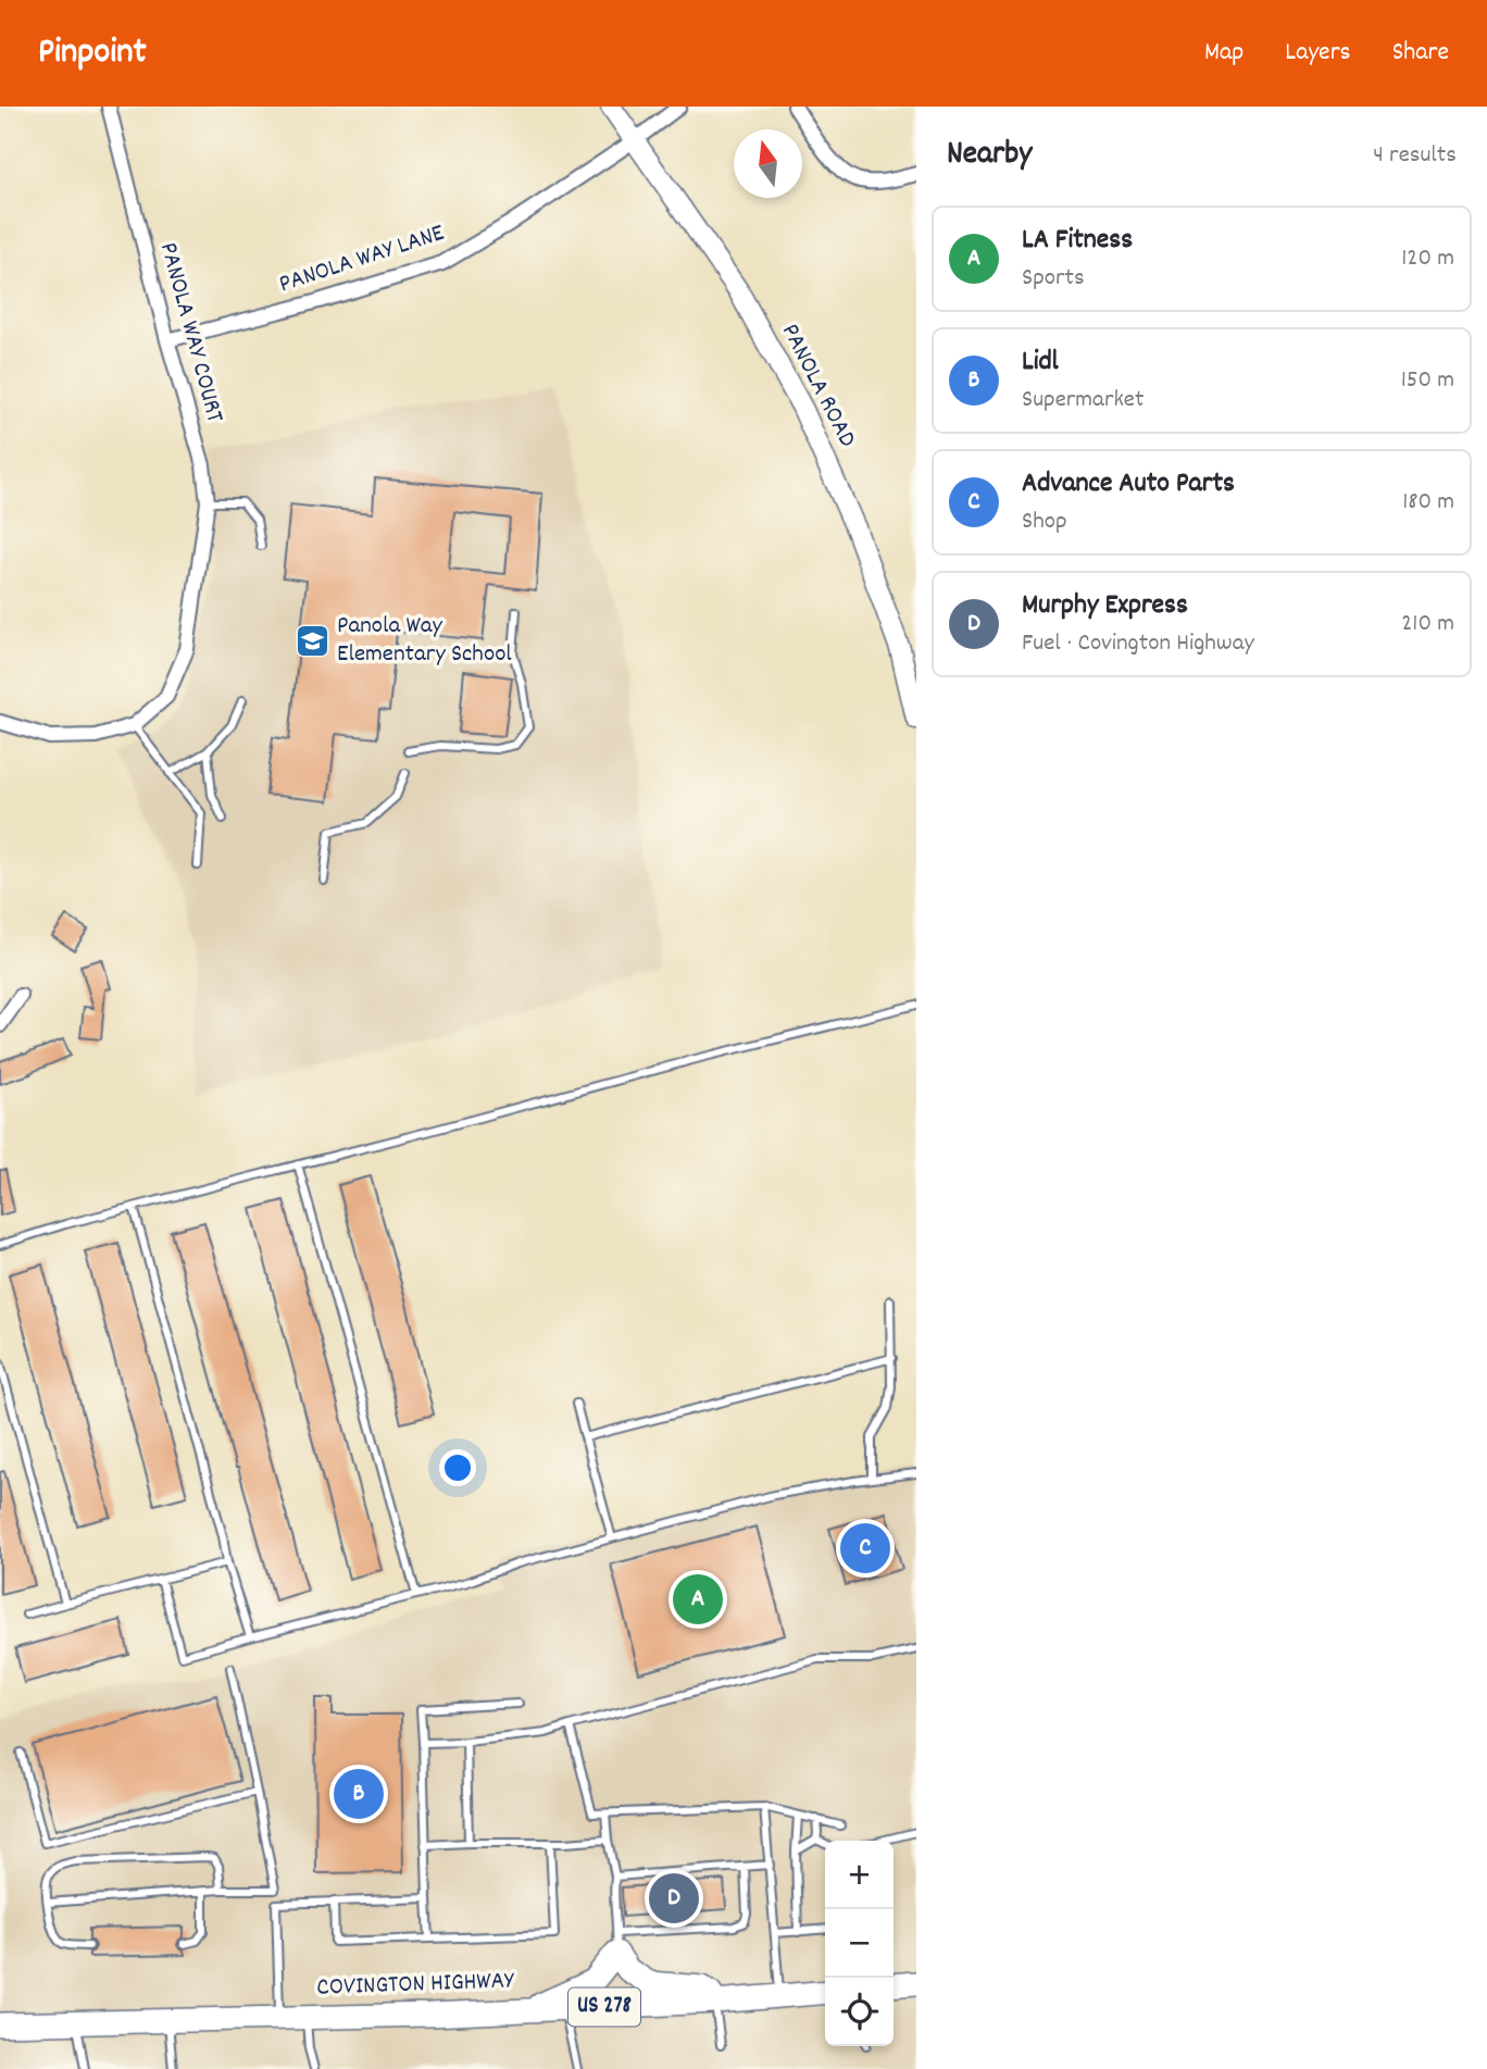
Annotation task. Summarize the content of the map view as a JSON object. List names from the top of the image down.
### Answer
{
  "streets": {
    "main road": ["PANOLA ROAD", "COVINGTON HIGHWAY", "US 278"],
    "street": ["PANOLA WAY LANE", "PANOLA WAY COURT"]
  },
  "crossings": [
    ["PANOLA WAY LANE", "PANOLA WAY COURT"],
    ["PANOLA WAY LANE", "PANOLA ROAD"]
  ],
  "places": {
    "school or university": ["Panola Way Elementary School"]
  },
  "north": "top",
  "page": {
    "header": "Pinpoint",
    "nav": ["Map", "Layers", "Share"],
    "heading": ["Nearby", "4 results"],
    "list": [
      {
        "mark": "A",
        "name": "LA Fitness",
        "note": "Sports",
        "value": "120 m"
      },
      {
        "mark": "B",
        "name": "Lidl",
        "note": "Supermarket",
        "value": "150 m"
      },
      {
        "mark": "C",
        "name": "Advance Auto Parts",
        "note": "Shop",
        "value": "180 m"
      },
      {
        "mark": "D",
        "name": "Murphy Express",
        "note": "Fuel · Covington Highway",
        "value": "210 m"
      }
    ],
    "pins": [
      "C",
      "A",
      "B",
      "D"
    ],
    "map_buttons": ["+", "−"]
  }
}
